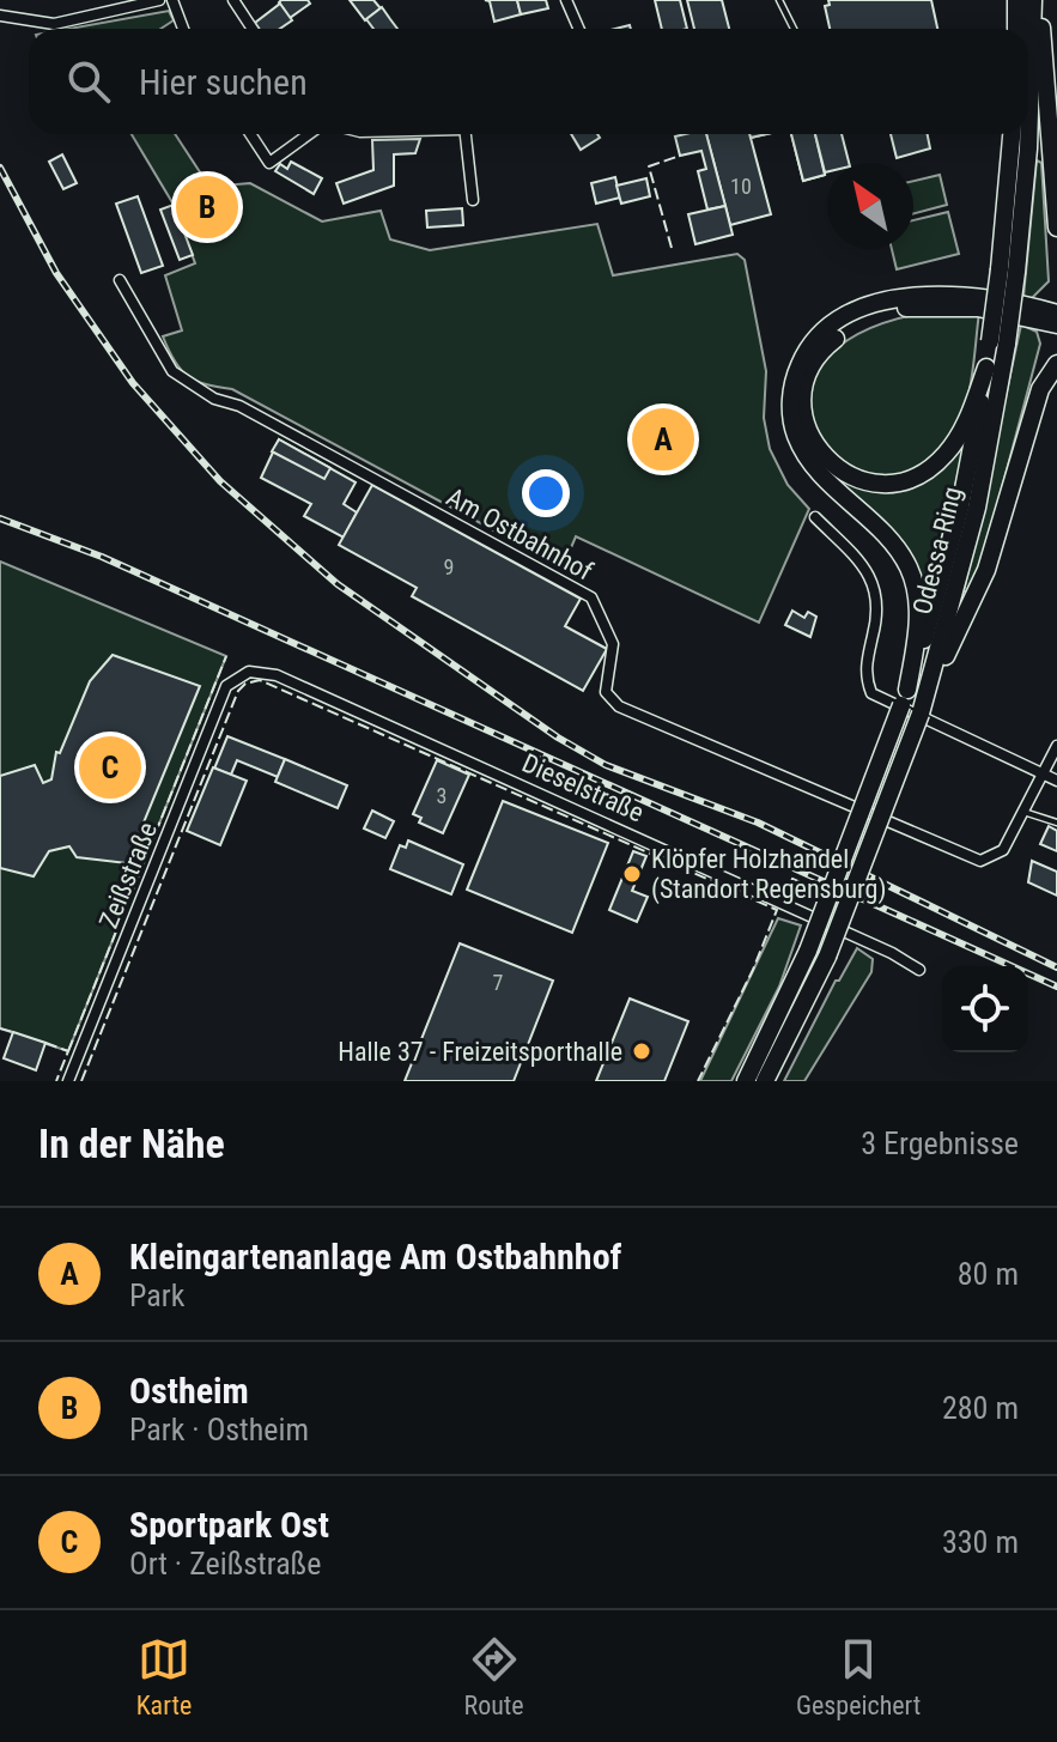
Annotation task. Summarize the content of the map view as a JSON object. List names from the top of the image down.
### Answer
{
  "streets": {
    "highway": ["Odessa-Ring"],
    "street": ["Am Ostbahnhof", "Dieselstraße", "Zeißstraße"]
  },
  "crossings": [
    ["Dieselstraße", "Zeißstraße"]
  ],
  "places": ["Klöpfer Holzhandel (Standort Regensburg)", "Halle 37 - Freizeitsporthalle"],
  "house_numbers": [
    "10",
    "9",
    "3",
    "7"
  ],
  "north": "top left",
  "page": {
    "search": "Hier suchen",
    "pins": ["B", "A", "C"],
    "heading": ["In der Nähe", "3 Ergebnisse"],
    "list": [
      {
        "mark": "A",
        "name": "Kleingartenanlage Am Ostbahnhof",
        "note": "Park",
        "value": "80 m"
      },
      {
        "mark": "B",
        "name": "Ostheim",
        "note": "Park · Ostheim",
        "value": "280 m"
      },
      {
        "mark": "C",
        "name": "Sportpark Ost",
        "note": "Ort · Zeißstraße",
        "value": "330 m"
      }
    ],
    "nav": ["Karte", "Route", "Gespeichert"]
  }
}
